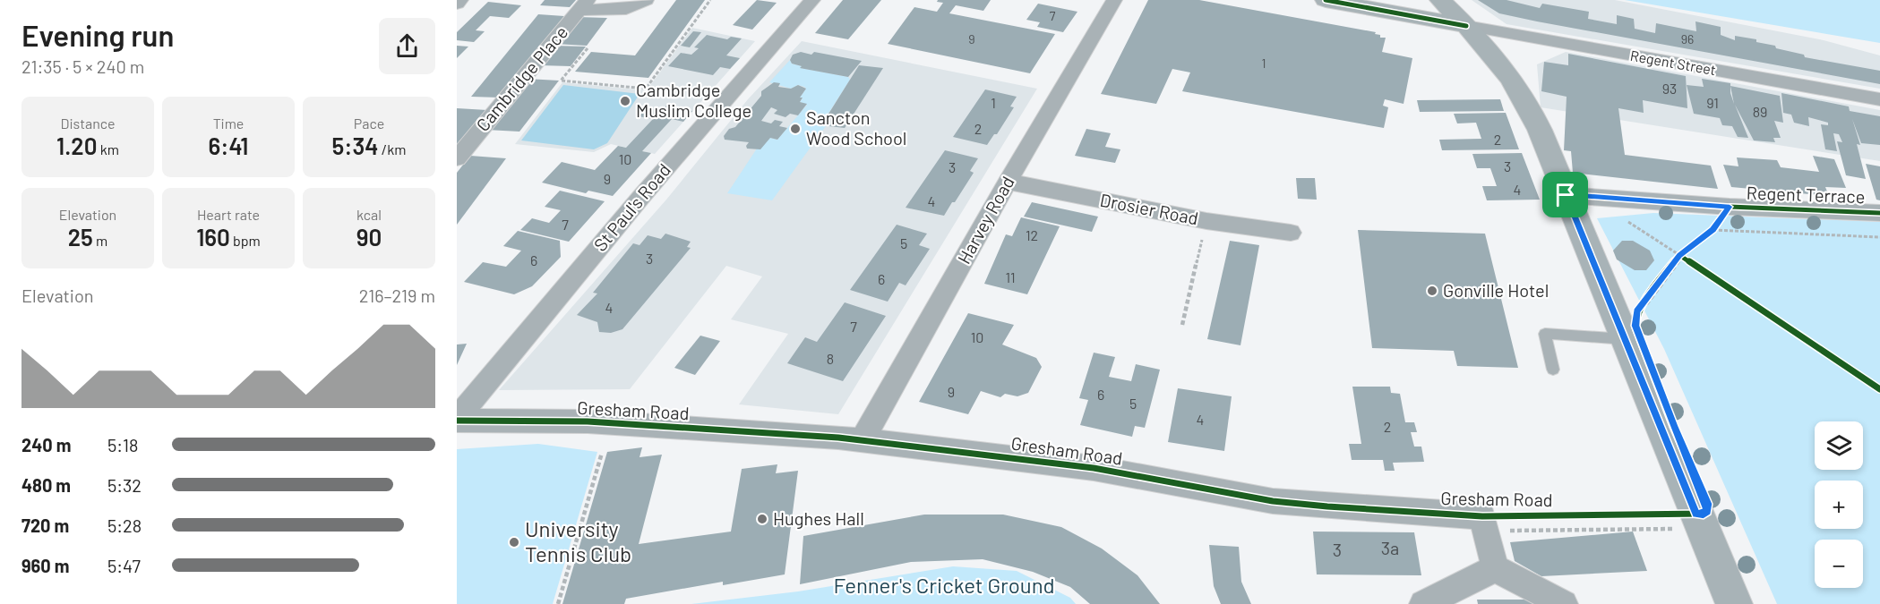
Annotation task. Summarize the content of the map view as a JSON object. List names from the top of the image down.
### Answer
{
  "streets": {
    "street": [
      "Regent Street",
      "Cambridge Place",
      "Regent Terrace",
      "St Paul's Road",
      "Drosier Road",
      "Harvey Road",
      "Gresham Road"
    ]
  },
  "crossings": [
    ["St Paul's Road", "Gresham Road"],
    ["Drosier Road", "Harvey Road"],
    ["Harvey Road", "Gresham Road"]
  ],
  "parks": ["Fenner's Cricket Ground"],
  "places": [
    "Cambridge Muslim College",
    "Sancton Wood School",
    "Gonville Hotel",
    "Hughes Hall",
    "University Tennis Club"
  ],
  "house_numbers": [
    "7",
    "9",
    "96",
    "1",
    "93",
    "1",
    "91",
    "89",
    "2",
    "2",
    "10",
    "3",
    "3",
    "9",
    "4",
    "4",
    "7",
    "12",
    "5",
    "3",
    "6",
    "11",
    "6",
    "4",
    "7",
    "10",
    "8",
    "9",
    "6",
    "5",
    "4",
    "2",
    "3a",
    "3"
  ],
  "page": {
    "heading": ["Evening run", "21:35 · 5 × 240 m"],
    "stats": [
      ["Distance", "1.20 km"],
      ["Time", "6:41"],
      ["Pace", "5:34 /km"],
      ["Elevation", "25 m"],
      ["Heart rate", "160 bpm"],
      ["kcal", "90"]
    ],
    "chart": ["Elevation", "216–219 m"],
    "map_buttons": ["+", "−"],
    "list": [
      {
        "name": "240 m",
        "note": "5:18"
      },
      {
        "name": "480 m",
        "note": "5:32"
      },
      {
        "name": "720 m",
        "note": "5:28"
      },
      {
        "name": "960 m",
        "note": "5:47"
      }
    ]
  }
}
